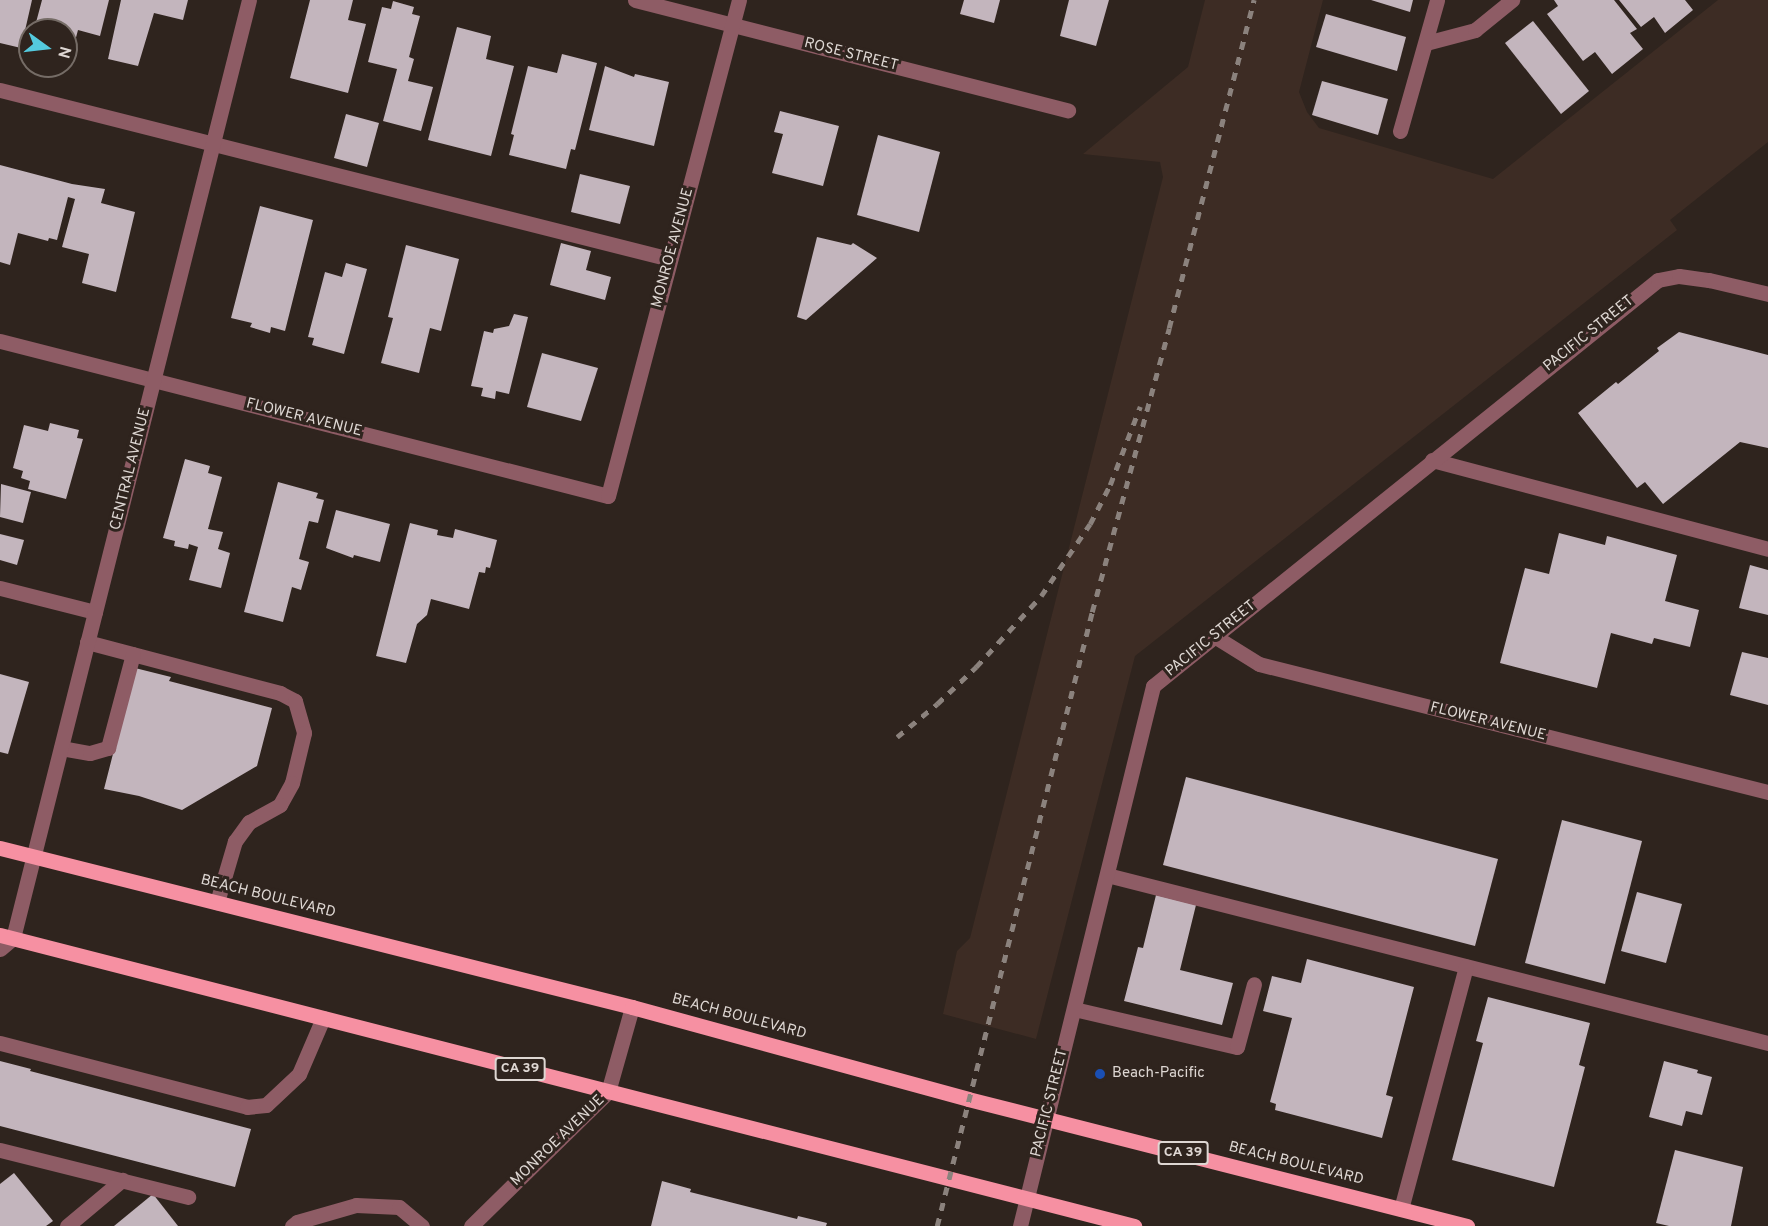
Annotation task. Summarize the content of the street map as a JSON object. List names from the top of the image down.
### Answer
{
  "streets": {
    "main road": ["BEACH BOULEVARD", "CA 39"],
    "street": [
      "ROSE STREET",
      "MONROE AVENUE",
      "PACIFIC STREET",
      "FLOWER AVENUE",
      "CENTRAL AVENUE"
    ]
  },
  "crossings": [
    ["ROSE STREET", "MONROE AVENUE"],
    ["MONROE AVENUE", "FLOWER AVENUE"],
    ["MONROE AVENUE", "BEACH BOULEVARD"],
    ["MONROE AVENUE", "CA 39"],
    ["PACIFIC STREET", "FLOWER AVENUE"],
    ["PACIFIC STREET", "BEACH BOULEVARD"],
    ["PACIFIC STREET", "CA 39"],
    ["FLOWER AVENUE", "CENTRAL AVENUE"],
    ["CENTRAL AVENUE", "BEACH BOULEVARD"],
    ["CENTRAL AVENUE", "CA 39"]
  ],
  "places": ["Beach-Pacific"],
  "north": "right"
}
